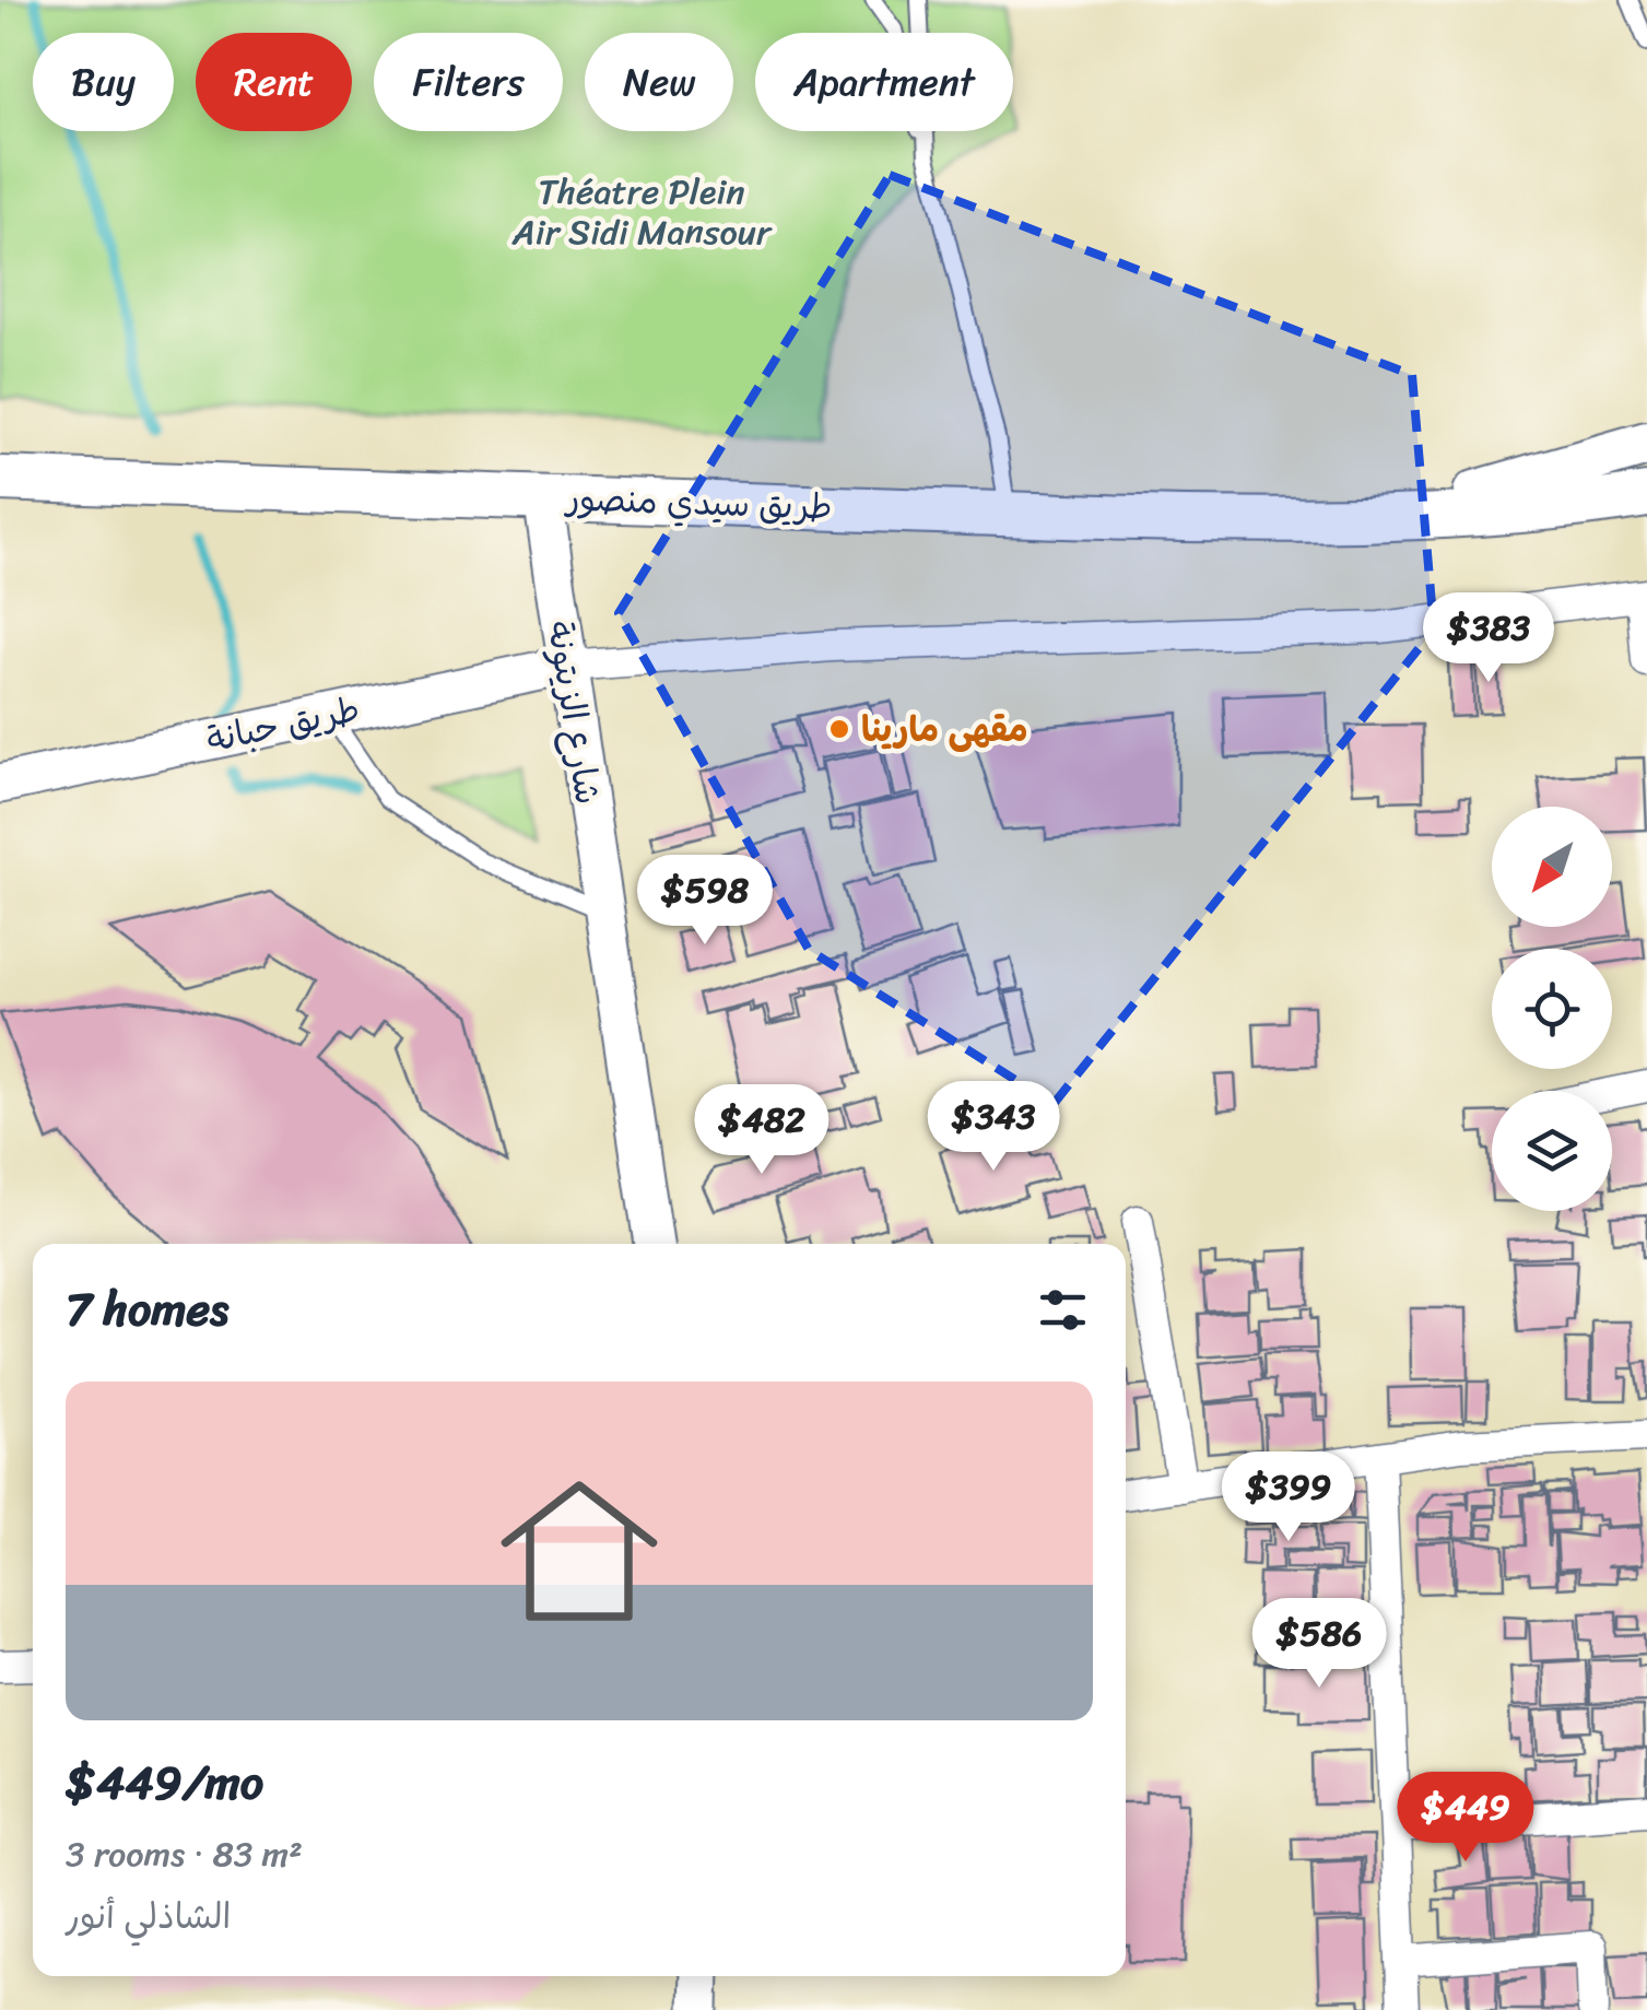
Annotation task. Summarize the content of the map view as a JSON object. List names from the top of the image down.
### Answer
{
  "streets": {
    "main road": ["طريق سيدي منصور"],
    "street": ["شارع الزيتونة", "طريق حبانة"]
  },
  "crossings": [
    ["طريق سيدي منصور", "شارع الزيتونة"],
    ["شارع الزيتونة", "طريق حبانة"]
  ],
  "parks": ["Théatre Plein Air Sidi Mansour"],
  "places": ["مقهى مارينا"],
  "north": "bottom left",
  "page": {
    "chip": [
      "Buy",
      "Rent",
      "Filters",
      "New",
      "Apartment"
    ],
    "price": [
      "$383",
      "$598",
      "$343",
      "$482",
      "$399",
      "$586",
      "$449"
    ],
    "heading": "7 homes",
    "list": [
      {
        "name": "$449/mo",
        "note": "3 rooms · 83 m² · الشاذلي أنور"
      }
    ]
  }
}
